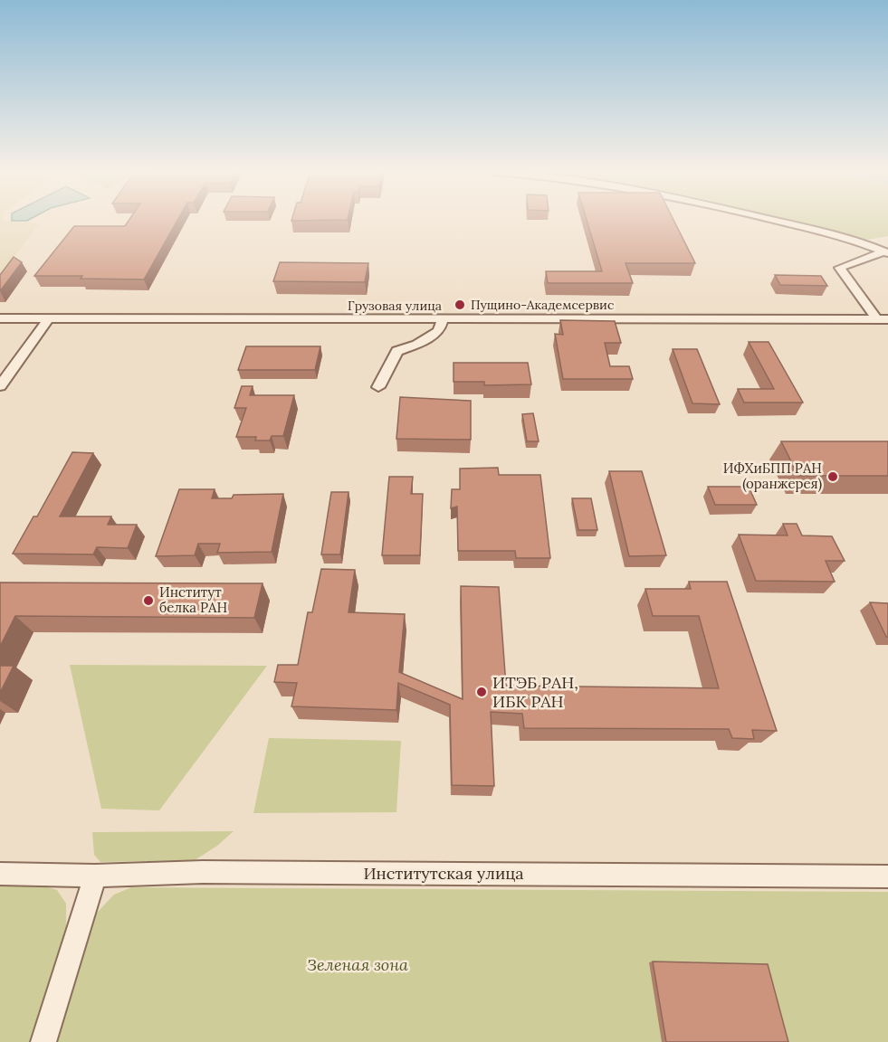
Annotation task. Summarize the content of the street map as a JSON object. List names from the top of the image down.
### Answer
{
  "streets": {
    "street": ["Грузовая улица", "Институтская улица"]
  },
  "parks": ["Зеленая зона"],
  "places": [
    "Пущино-Академсервис",
    "ИФХиБПП РАН (оранжерея)",
    "Институт белка РАН",
    "ИТЭБ РАН, ИБК РАН"
  ]
}
